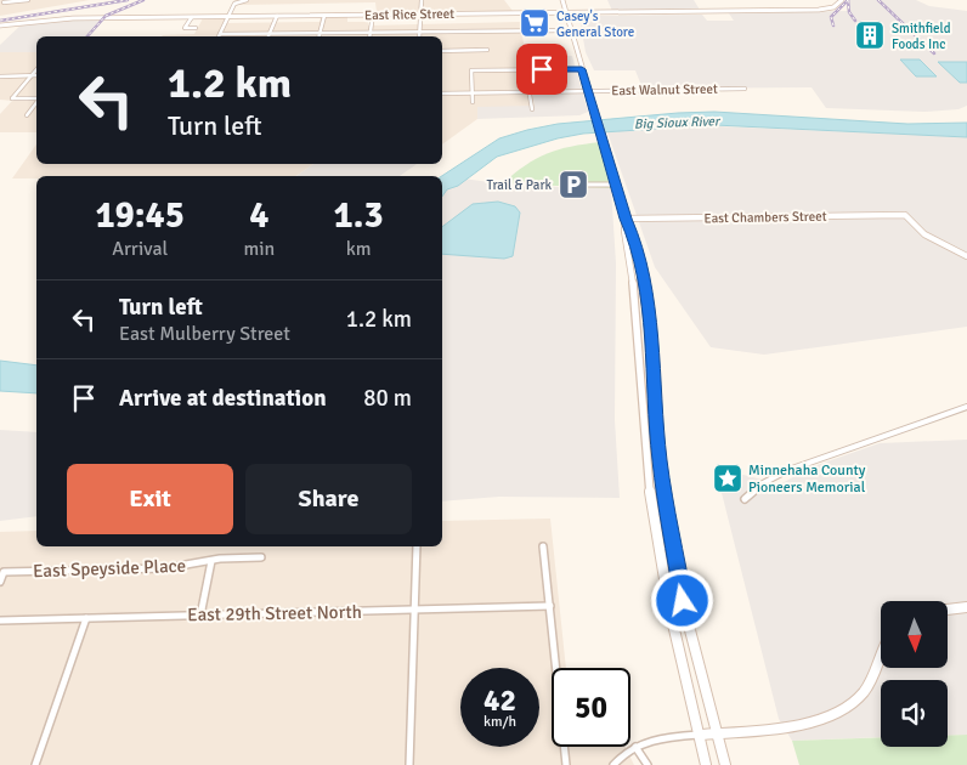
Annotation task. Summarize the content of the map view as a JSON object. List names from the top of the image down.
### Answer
{
  "streets": {
    "main road": ["East Rice Street", "East Chambers Street"],
    "street": ["East Walnut Street", "East Speyside Place", "East 29th Street North"]
  },
  "water": ["Big Sioux River"],
  "places": {
    "supermarket": ["Casey's General Store"],
    "building": ["Smithfield Foods Inc"],
    "parking": ["Trail & Park"],
    "place": ["Minnehaha County Pioneers Memorial"]
  },
  "north": "bottom",
  "page": {
    "turn": ["1.2 km", "Turn left"],
    "eta": [
      "19:45",
      "Arrival",
      "4",
      "min",
      "1.3",
      "km"
    ],
    "list": [
      {
        "name": "Turn left",
        "note": "East Mulberry Street",
        "value": "1.2 km"
      },
      {
        "name": "Arrive at destination",
        "value": "80 m"
      }
    ],
    "buttons": ["Exit", "Share"],
    "speed": "42 km/h",
    "limit": "50"
  }
}
